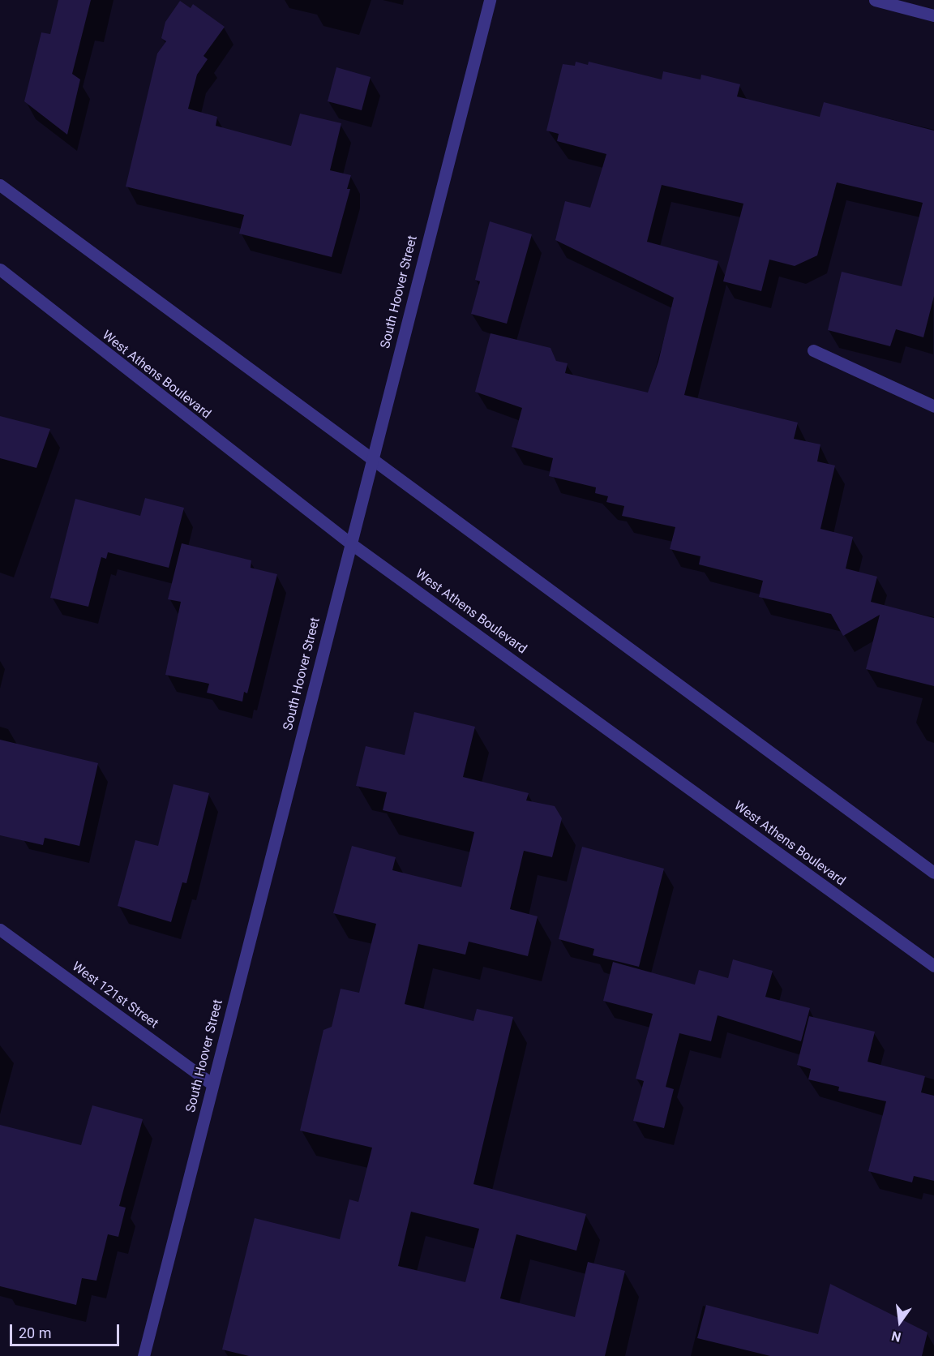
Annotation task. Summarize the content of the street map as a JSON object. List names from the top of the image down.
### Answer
{
  "streets": {
    "street": ["South Hoover Street", "West Athens Boulevard", "West 121st Street"]
  },
  "crossings": [
    ["South Hoover Street", "West Athens Boulevard"],
    ["South Hoover Street", "West 121st Street"]
  ],
  "scale_bar": "20 m",
  "north": "bottom"
}
